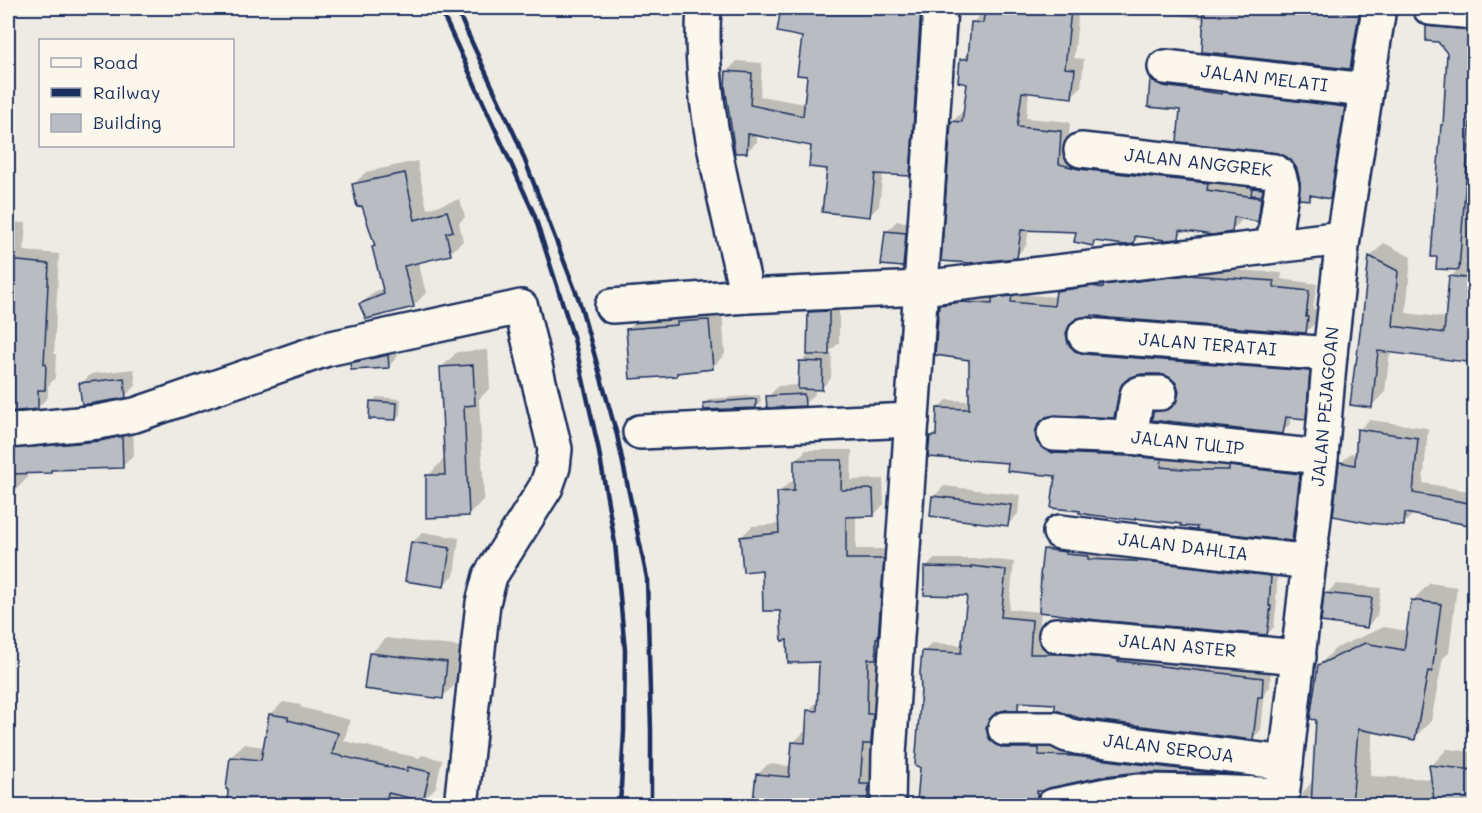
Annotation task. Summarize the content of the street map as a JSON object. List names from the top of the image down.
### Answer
{
  "streets": {
    "street": [
      "JALAN MELATI",
      "JALAN ANGGREK",
      "JALAN TERATAI",
      "JALAN PEJAGOAN",
      "JALAN TULIP",
      "JALAN DAHLIA",
      "JALAN ASTER",
      "JALAN SEROJA"
    ]
  },
  "crossings": [
    ["JALAN MELATI", "JALAN PEJAGOAN"],
    ["JALAN TERATAI", "JALAN PEJAGOAN"],
    ["JALAN PEJAGOAN", "JALAN TULIP"],
    ["JALAN PEJAGOAN", "JALAN DAHLIA"],
    ["JALAN PEJAGOAN", "JALAN ASTER"],
    ["JALAN PEJAGOAN", "JALAN SEROJA"]
  ],
  "legend": ["Road", "Railway", "Building"]
}
